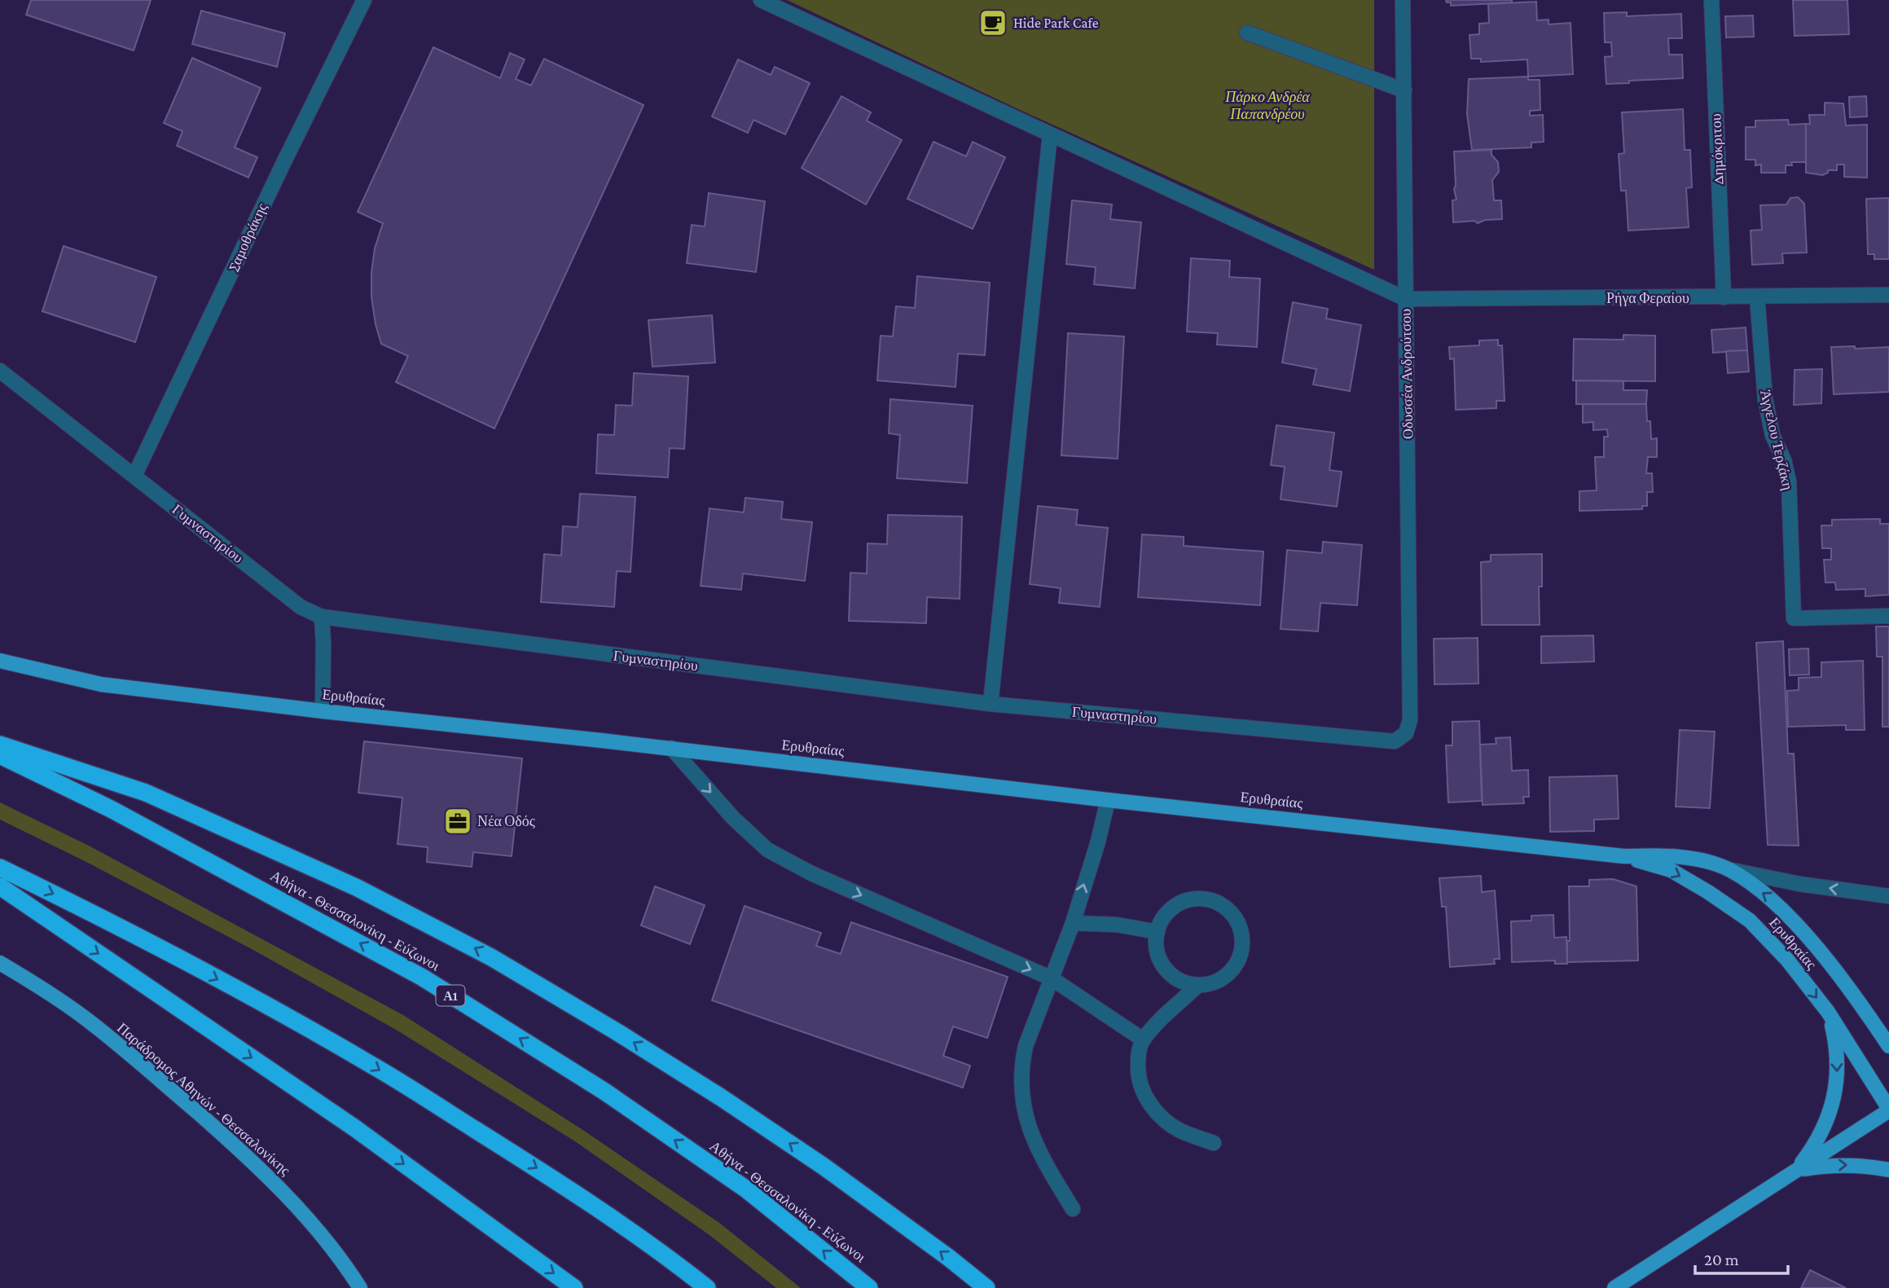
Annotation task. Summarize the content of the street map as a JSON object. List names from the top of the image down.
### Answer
{
  "streets": {
    "highway": ["Αθήνα - Θεσσαλονίκη - Εύζωνοι", "Α1"],
    "main road": ["Ερυθραίας", "Παράδρομος Αθηνών - Θεσσαλονίκης"],
    "street": [
      "Δημόκριτου",
      "Σαμοθράκης",
      "Ρήγα Φεραίου",
      "Οδυσσέα Ανδρούτσου",
      "Άγγελου Τερζάκη",
      "Γυμναστηρίου"
    ]
  },
  "crossings": [
    ["Δημόκριτου", "Ρήγα Φεραίου"],
    ["Σαμοθράκης", "Γυμναστηρίου"],
    ["Ρήγα Φεραίου", "Οδυσσέα Ανδρούτσου"],
    ["Ρήγα Φεραίου", "Άγγελου Τερζάκη"],
    ["Οδυσσέα Ανδρούτσου", "Γυμναστηρίου"]
  ],
  "parks": ["Πάρκο Ανδρέα Παπανδρέου"],
  "places": {
    "cafe": ["Hide Park Cafe"],
    "office": ["Νέα Οδός"]
  },
  "scale_bar": "20 m"
}
